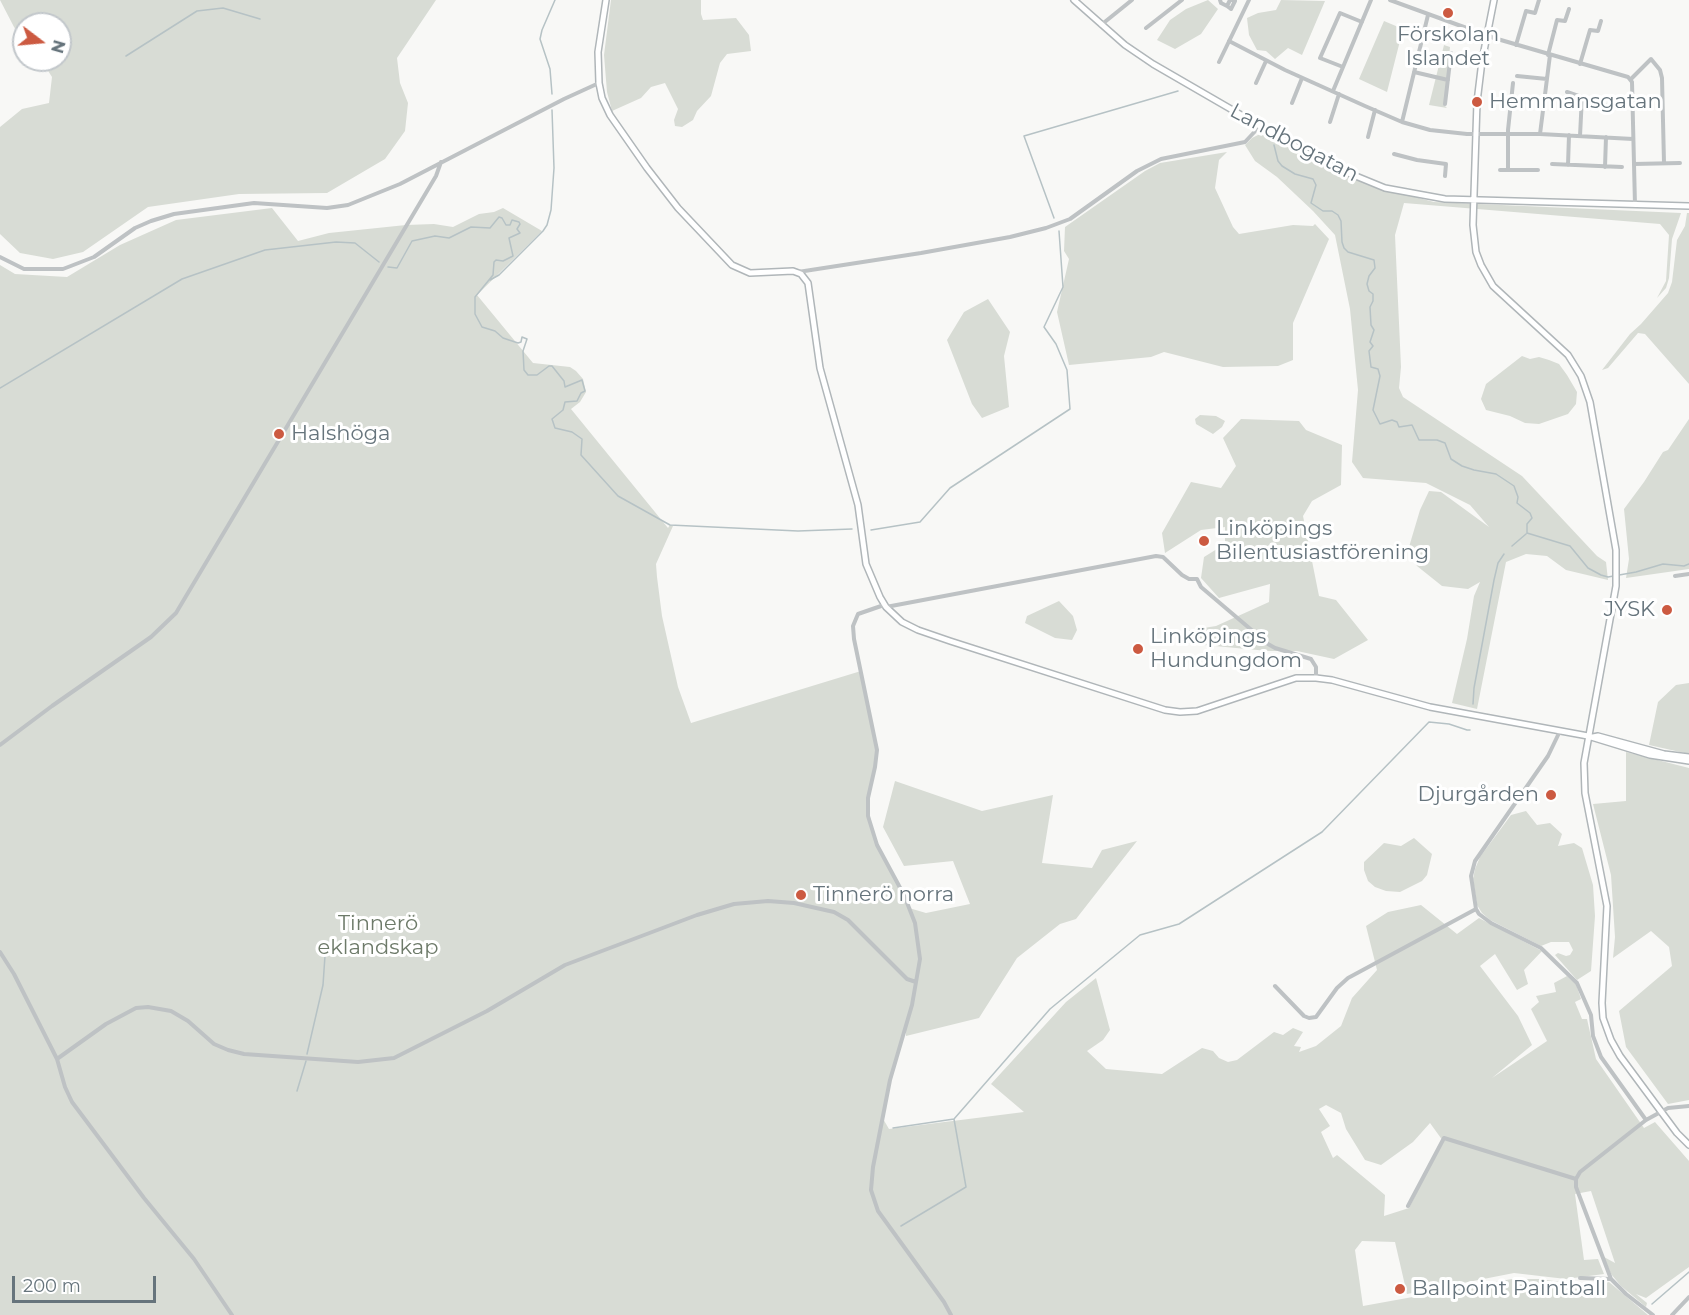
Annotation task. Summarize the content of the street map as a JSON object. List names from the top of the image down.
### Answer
{
  "streets": {
    "street": ["Landbogatan"]
  },
  "parks": ["Tinnerö eklandskap"],
  "places": [
    "Förskolan Islandet",
    "Hemmansgatan",
    "Halshöga",
    "Linköpings Bilentusiastförening",
    "JYSK",
    "Linköpings Hundungdom",
    "Djurgården",
    "Tinnerö norra",
    "Ballpoint Paintball"
  ],
  "scale_bar": "200 m",
  "north": "right"
}
